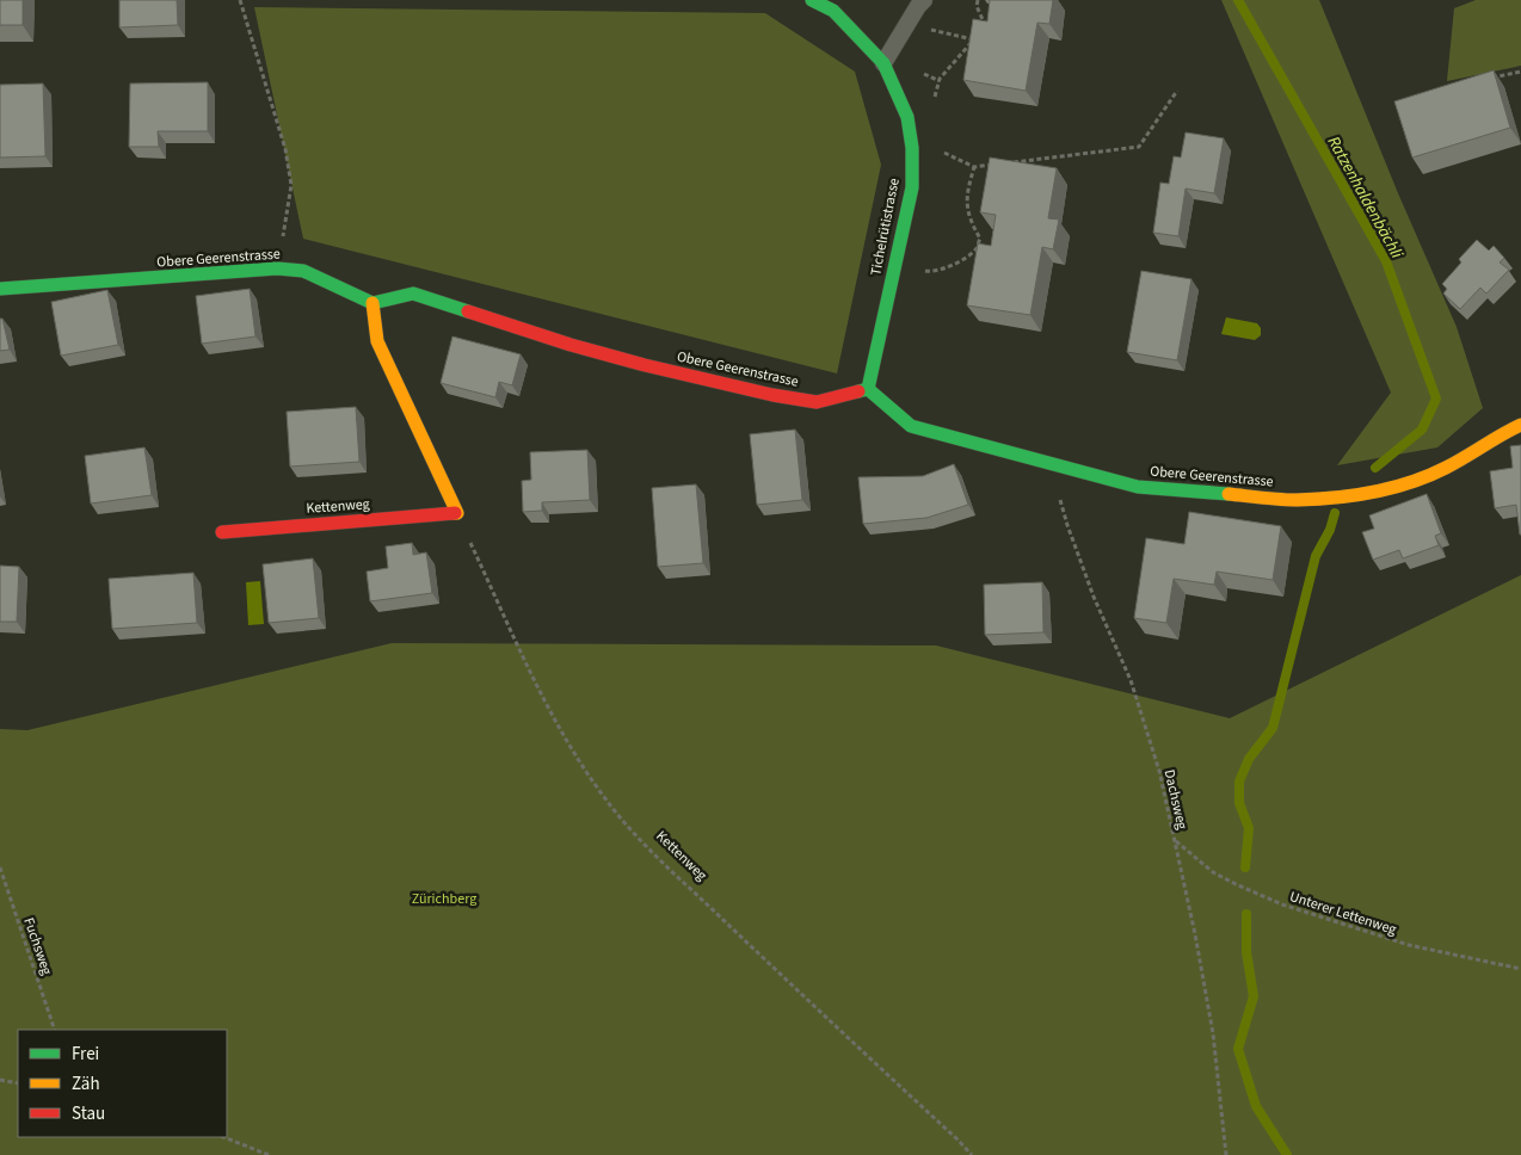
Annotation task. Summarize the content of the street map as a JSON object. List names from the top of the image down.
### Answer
{
  "streets": {
    "street": ["Tichelrütistrasse", "Obere Geerenstrasse", "Kettenweg"],
    "path": ["Dachsweg", "Unterer Lettenweg", "Fuchsweg"]
  },
  "crossings": [
    ["Tichelrütistrasse", "Obere Geerenstrasse"],
    ["Obere Geerenstrasse", "Dachsweg"],
    ["Dachsweg", "Unterer Lettenweg"]
  ],
  "water": ["Ratzenhaldenbächli"],
  "parks": ["Zürichberg"],
  "legend": ["Frei", "Zäh", "Stau"]
}
